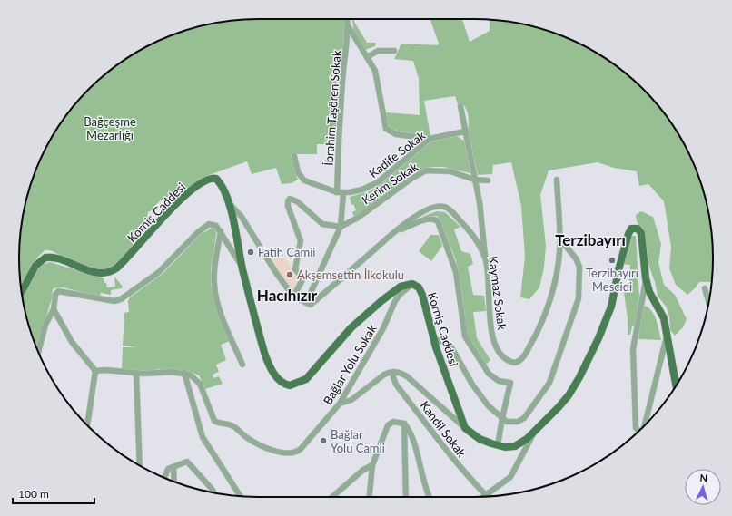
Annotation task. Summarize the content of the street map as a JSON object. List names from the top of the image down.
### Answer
{
  "streets": {
    "main road": ["Korniş Caddesi"],
    "street": [
      "İbrahim Taşören Sokak",
      "Kadife Sokak",
      "Kerim Sokak",
      "Kaymaz Sokak",
      "Bağlar Yolu Sokak",
      "Kandil Sokak"
    ]
  },
  "crossings": [
    ["İbrahim Taşören Sokak", "Kadife Sokak"],
    ["Korniş Caddesi", "Bağlar Yolu Sokak"]
  ],
  "districts": ["Terzibayırı", "Hacıhızır"],
  "parks": ["Bağçeşme Mezarlığı"],
  "places": [
    "Fatih Camii",
    "Terzibayırı Mescidi",
    "Akşemsettin İlkokulu",
    "Bağlar Yolu Camii"
  ],
  "scale_bar": "100 m",
  "north": "top"
}
